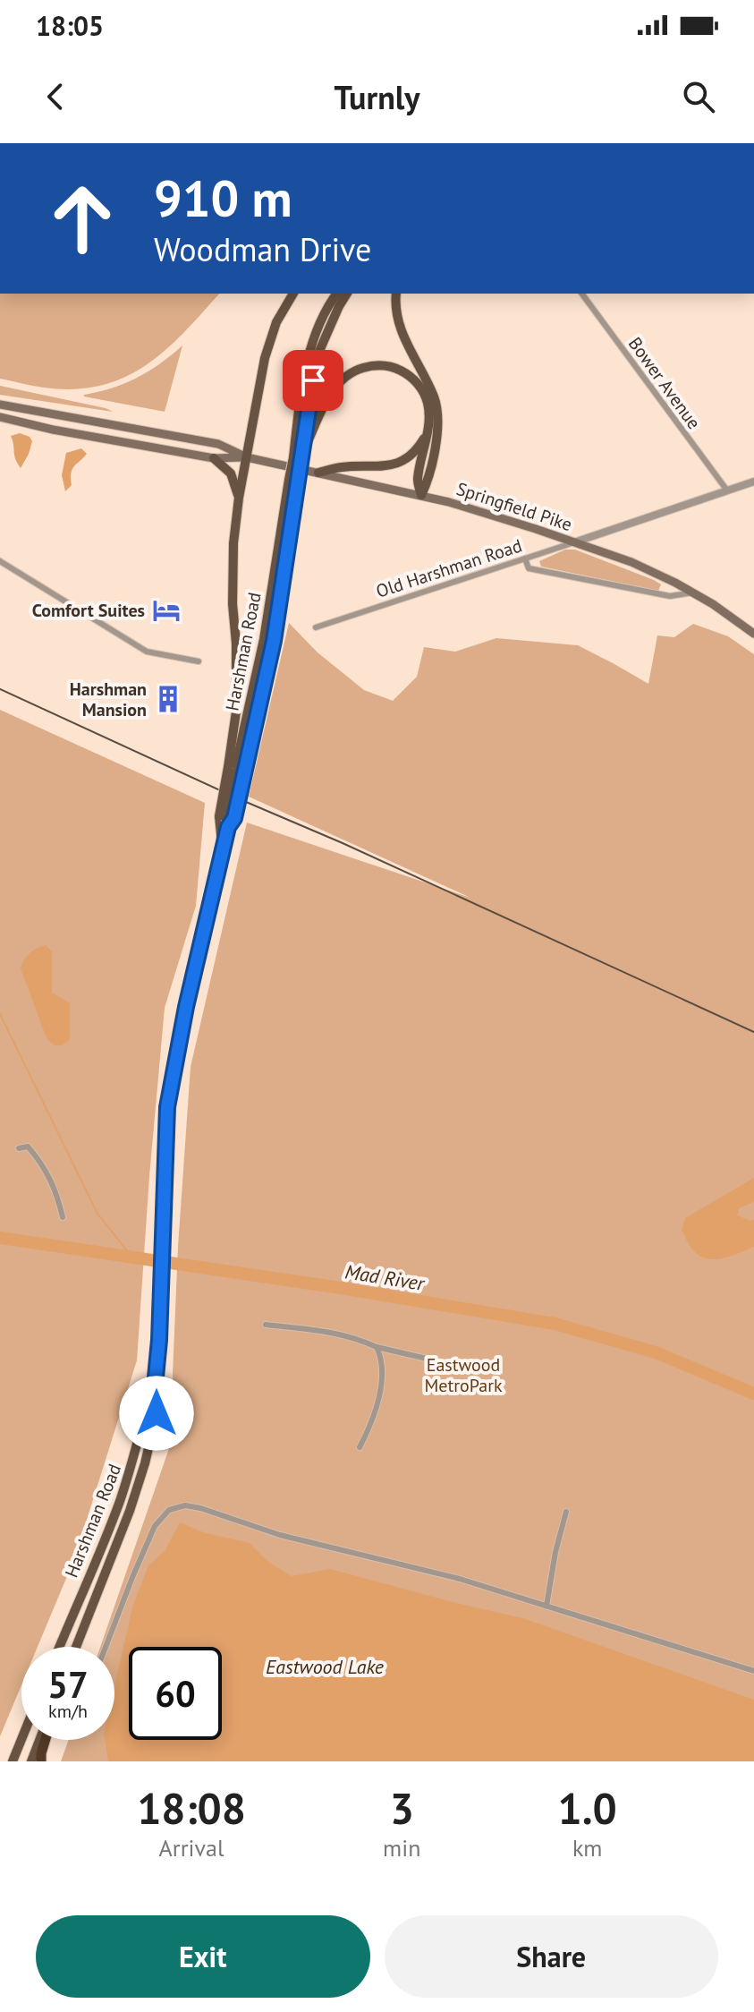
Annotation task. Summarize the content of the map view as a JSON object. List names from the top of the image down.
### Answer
{
  "streets": {
    "main road": ["Springfield Pike", "Harshman Road"],
    "street": ["Bower Avenue", "Old Harshman Road"]
  },
  "crossings": [
    ["Bower Avenue", "Old Harshman Road"],
    ["Springfield Pike", "Old Harshman Road"]
  ],
  "water": ["Mad River", "Eastwood Lake"],
  "parks": ["Eastwood MetroPark"],
  "places": {
    "hotel": ["Comfort Suites"],
    "building": ["Harshman Mansion"]
  },
  "page": {
    "status": "18:05",
    "header": "Turnly",
    "turn": ["910 m", "Woodman Drive"],
    "speed": "57 km/h",
    "limit": "60",
    "eta": [
      "18:08",
      "Arrival",
      "3",
      "min",
      "1.0",
      "km"
    ],
    "buttons": ["Exit", "Share"]
  }
}
